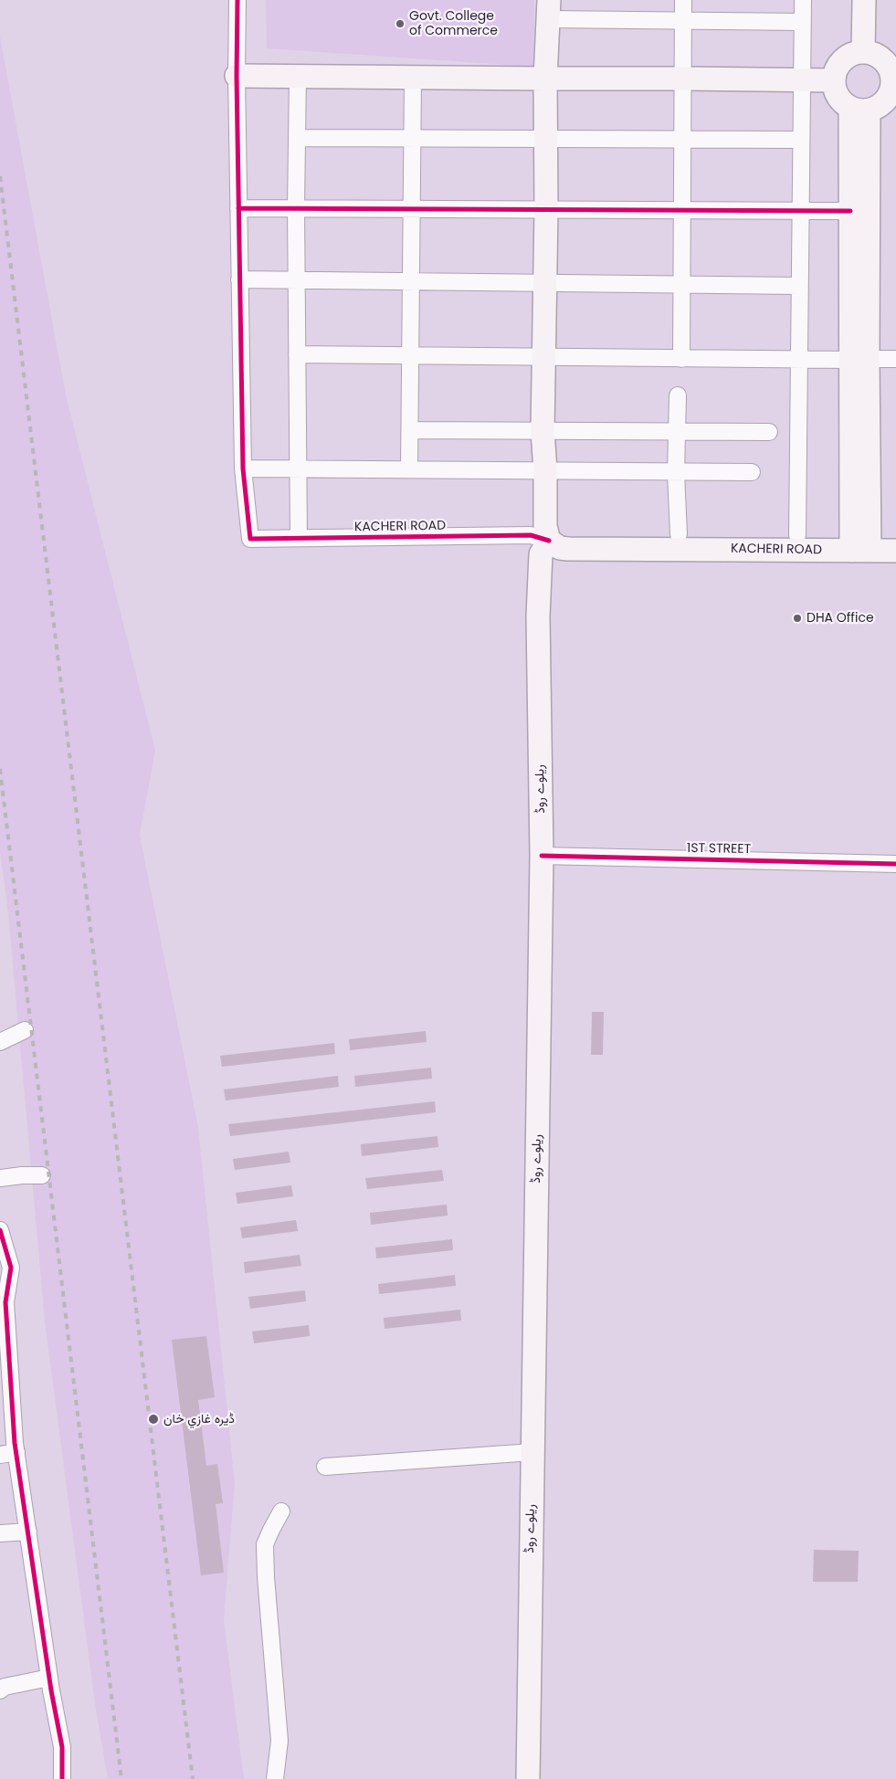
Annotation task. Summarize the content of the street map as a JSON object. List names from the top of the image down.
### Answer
{
  "streets": {
    "street": ["KACHERI ROAD", "ریلوے روڈ", "1ST STREET"]
  },
  "crossings": [
    ["KACHERI ROAD", "ریلوے روڈ"],
    ["ریلوے روڈ", "1ST STREET"]
  ],
  "places": ["Govt. College of Commerce", "DHA Office", "ڈيره غازي خان"]
}
